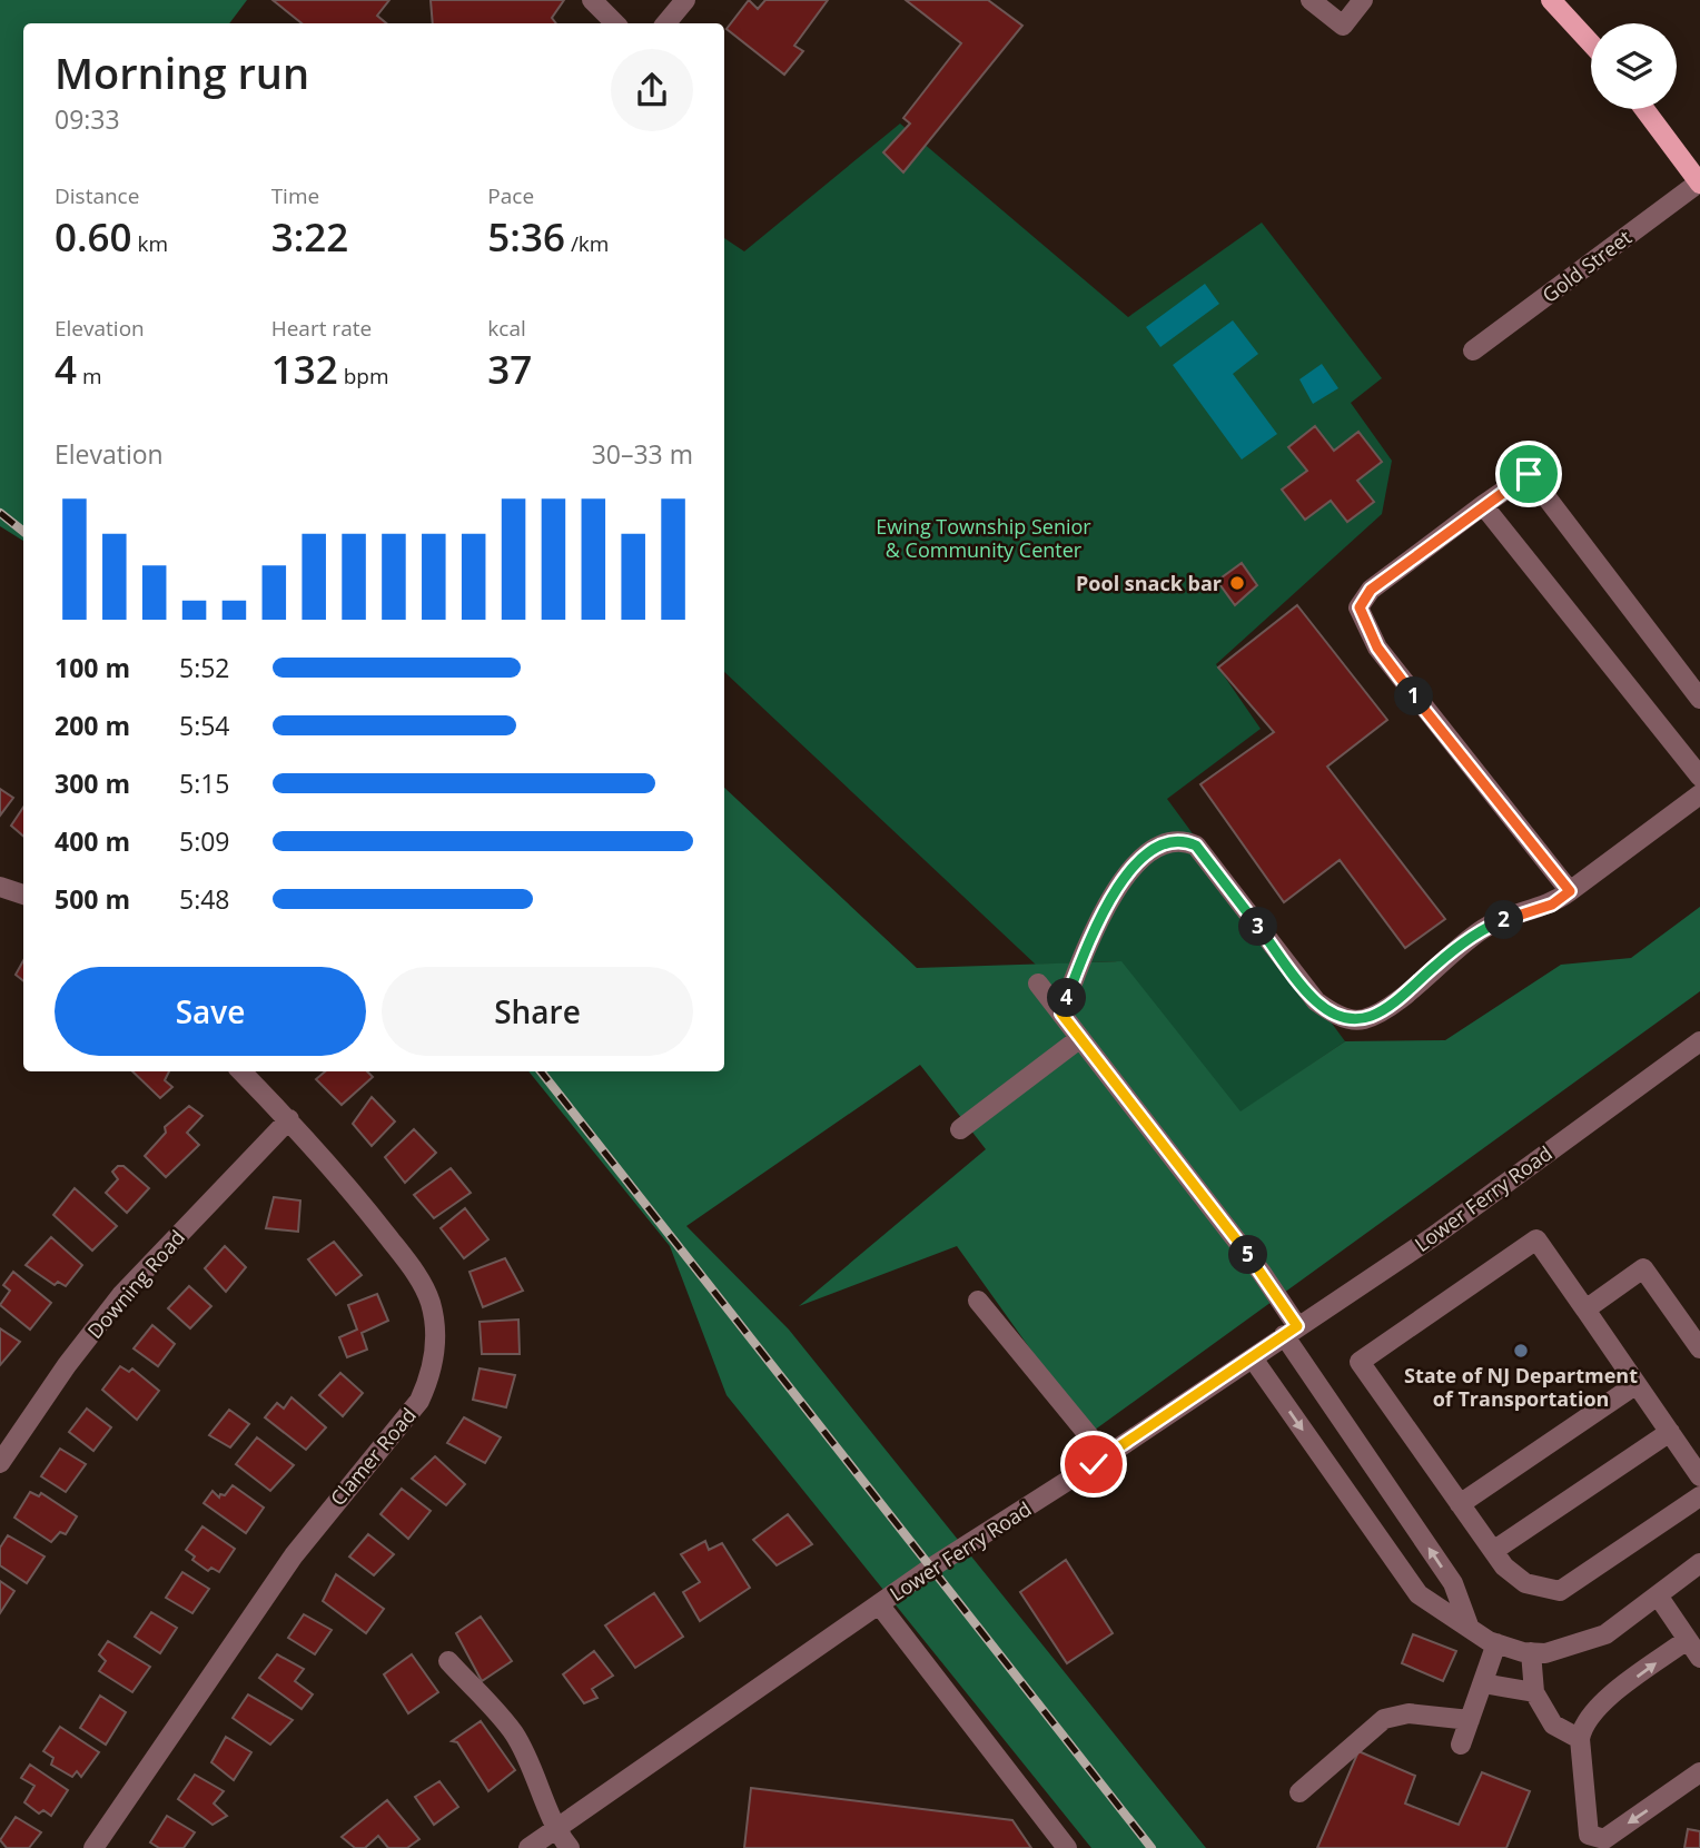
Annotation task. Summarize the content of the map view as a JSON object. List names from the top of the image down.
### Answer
{
  "streets": {
    "street": [
      "Gold Street",
      "Lower Ferry Road",
      "Downing Road",
      "Clamer Road"
    ]
  },
  "crossings": [
    ["Downing Road", "Clamer Road"]
  ],
  "parks": ["Ewing Township Senior & Community Center"],
  "places": ["Pool snack bar", "State of NJ Department of Transportation"],
  "page": {
    "heading": ["Morning run", "09:33"],
    "stats": [
      ["Distance", "0.60 km"],
      ["Time", "3:22"],
      ["Pace", "5:36 /km"],
      ["Elevation", "4 m"],
      ["Heart rate", "132 bpm"],
      ["kcal", "37"]
    ],
    "chart": ["Elevation", "30–33 m"],
    "list": [
      {
        "name": "100 m",
        "note": "5:52"
      },
      {
        "name": "200 m",
        "note": "5:54"
      },
      {
        "name": "300 m",
        "note": "5:15"
      },
      {
        "name": "400 m",
        "note": "5:09"
      },
      {
        "name": "500 m",
        "note": "5:48"
      }
    ],
    "pins": [
      "1",
      "2",
      "3",
      "4",
      "5"
    ],
    "buttons": ["Save", "Share"]
  }
}
